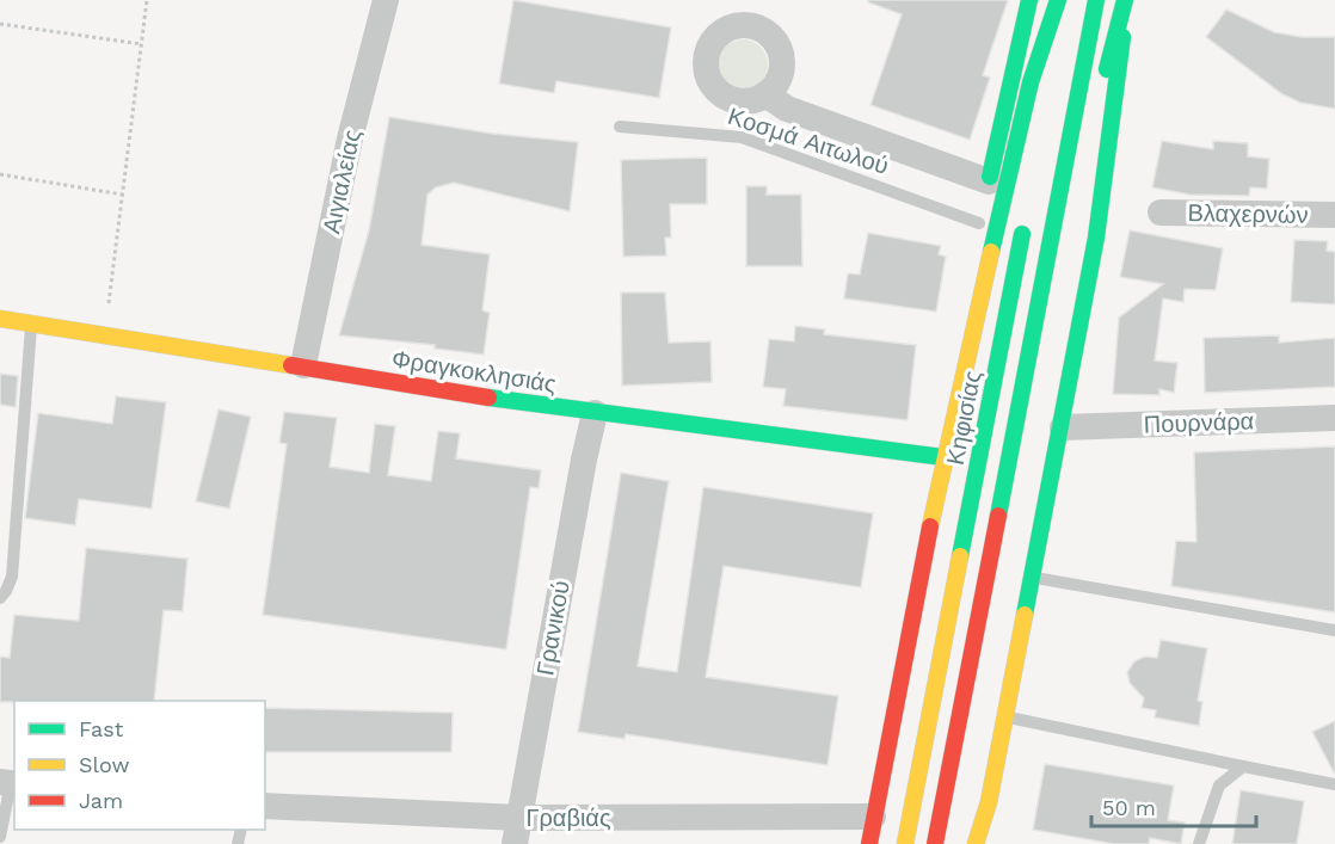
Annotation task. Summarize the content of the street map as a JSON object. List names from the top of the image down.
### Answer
{
  "streets": {
    "main road": ["Φραγκοκλησιάς", "Κηφισίας"],
    "street": [
      "Αιγιαλείας",
      "Βλαχερνών",
      "Πουρνάρα",
      "Γρανικού",
      "Γραβιάς"
    ],
    "lane": ["Κοσμά Αιτωλού"]
  },
  "crossings": [
    ["Αιγιαλείας", "Φραγκοκλησιάς"],
    ["Φραγκοκλησιάς", "Κηφισίας"],
    ["Φραγκοκλησιάς", "Γρανικού"],
    ["Κηφισίας", "Γραβιάς"],
    ["Γρανικού", "Γραβιάς"]
  ],
  "legend": ["Fast", "Slow", "Jam"],
  "scale_bar": "50 m"
}
